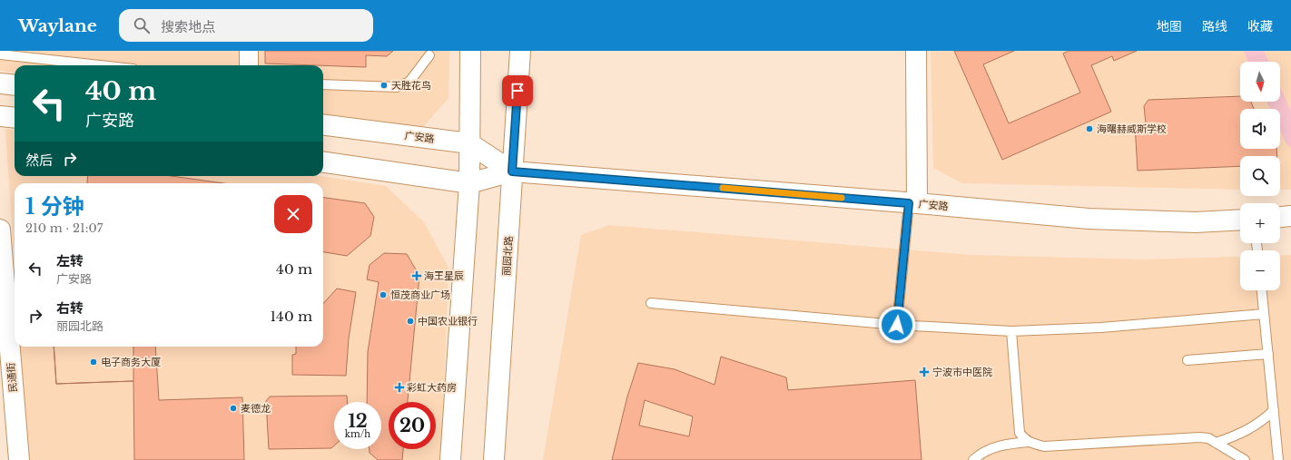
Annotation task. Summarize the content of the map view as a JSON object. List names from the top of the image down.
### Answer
{
  "streets": {
    "street": ["广安路", "丽园北路", "民通街"]
  },
  "crossings": [
    ["广安路", "丽园北路"]
  ],
  "places": {
    "other": [
      "天胜花鸟",
      "海曙赫威斯学校",
      "恒茂商业广场",
      "中国农业银行",
      "电子商务大厦",
      "麦德龙"
    ],
    "health": ["海王星辰", "宁波市中医院", "彩虹大药房"]
  },
  "north": "bottom",
  "page": {
    "header": "Waylane",
    "search": "搜索地点",
    "nav": ["地图", "路线", "收藏"],
    "map_buttons": ["+", "−"],
    "turn": ["40 m", "广安路"],
    "then": "然后",
    "heading": ["1 分钟", "210 m · 21:07"],
    "list": [
      {
        "name": "左转",
        "note": "广安路",
        "value": "40 m"
      },
      {
        "name": "右转",
        "note": "丽园北路",
        "value": "140 m"
      }
    ],
    "speed": "12 km/h",
    "limit": "20"
  }
}
